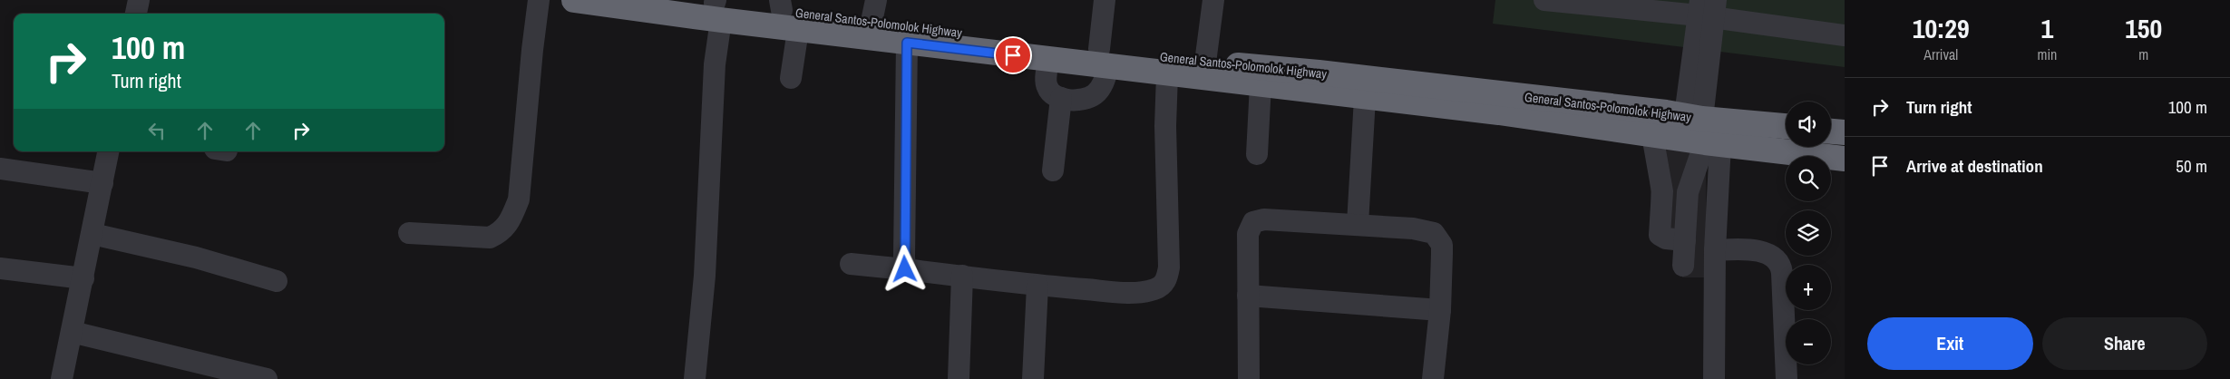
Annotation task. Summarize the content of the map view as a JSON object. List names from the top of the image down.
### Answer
{
  "streets": {
    "highway": ["General Santos-Polomolok Highway"]
  },
  "page": {
    "eta": [
      "10:29",
      "Arrival",
      "1",
      "min",
      "150",
      "m"
    ],
    "turn": ["100 m", "Turn right"],
    "list": [
      {
        "name": "Turn right",
        "value": "100 m"
      },
      {
        "name": "Arrive at destination",
        "value": "50 m"
      }
    ],
    "map_buttons": ["+", "−"],
    "buttons": ["Exit", "Share"]
  }
}
